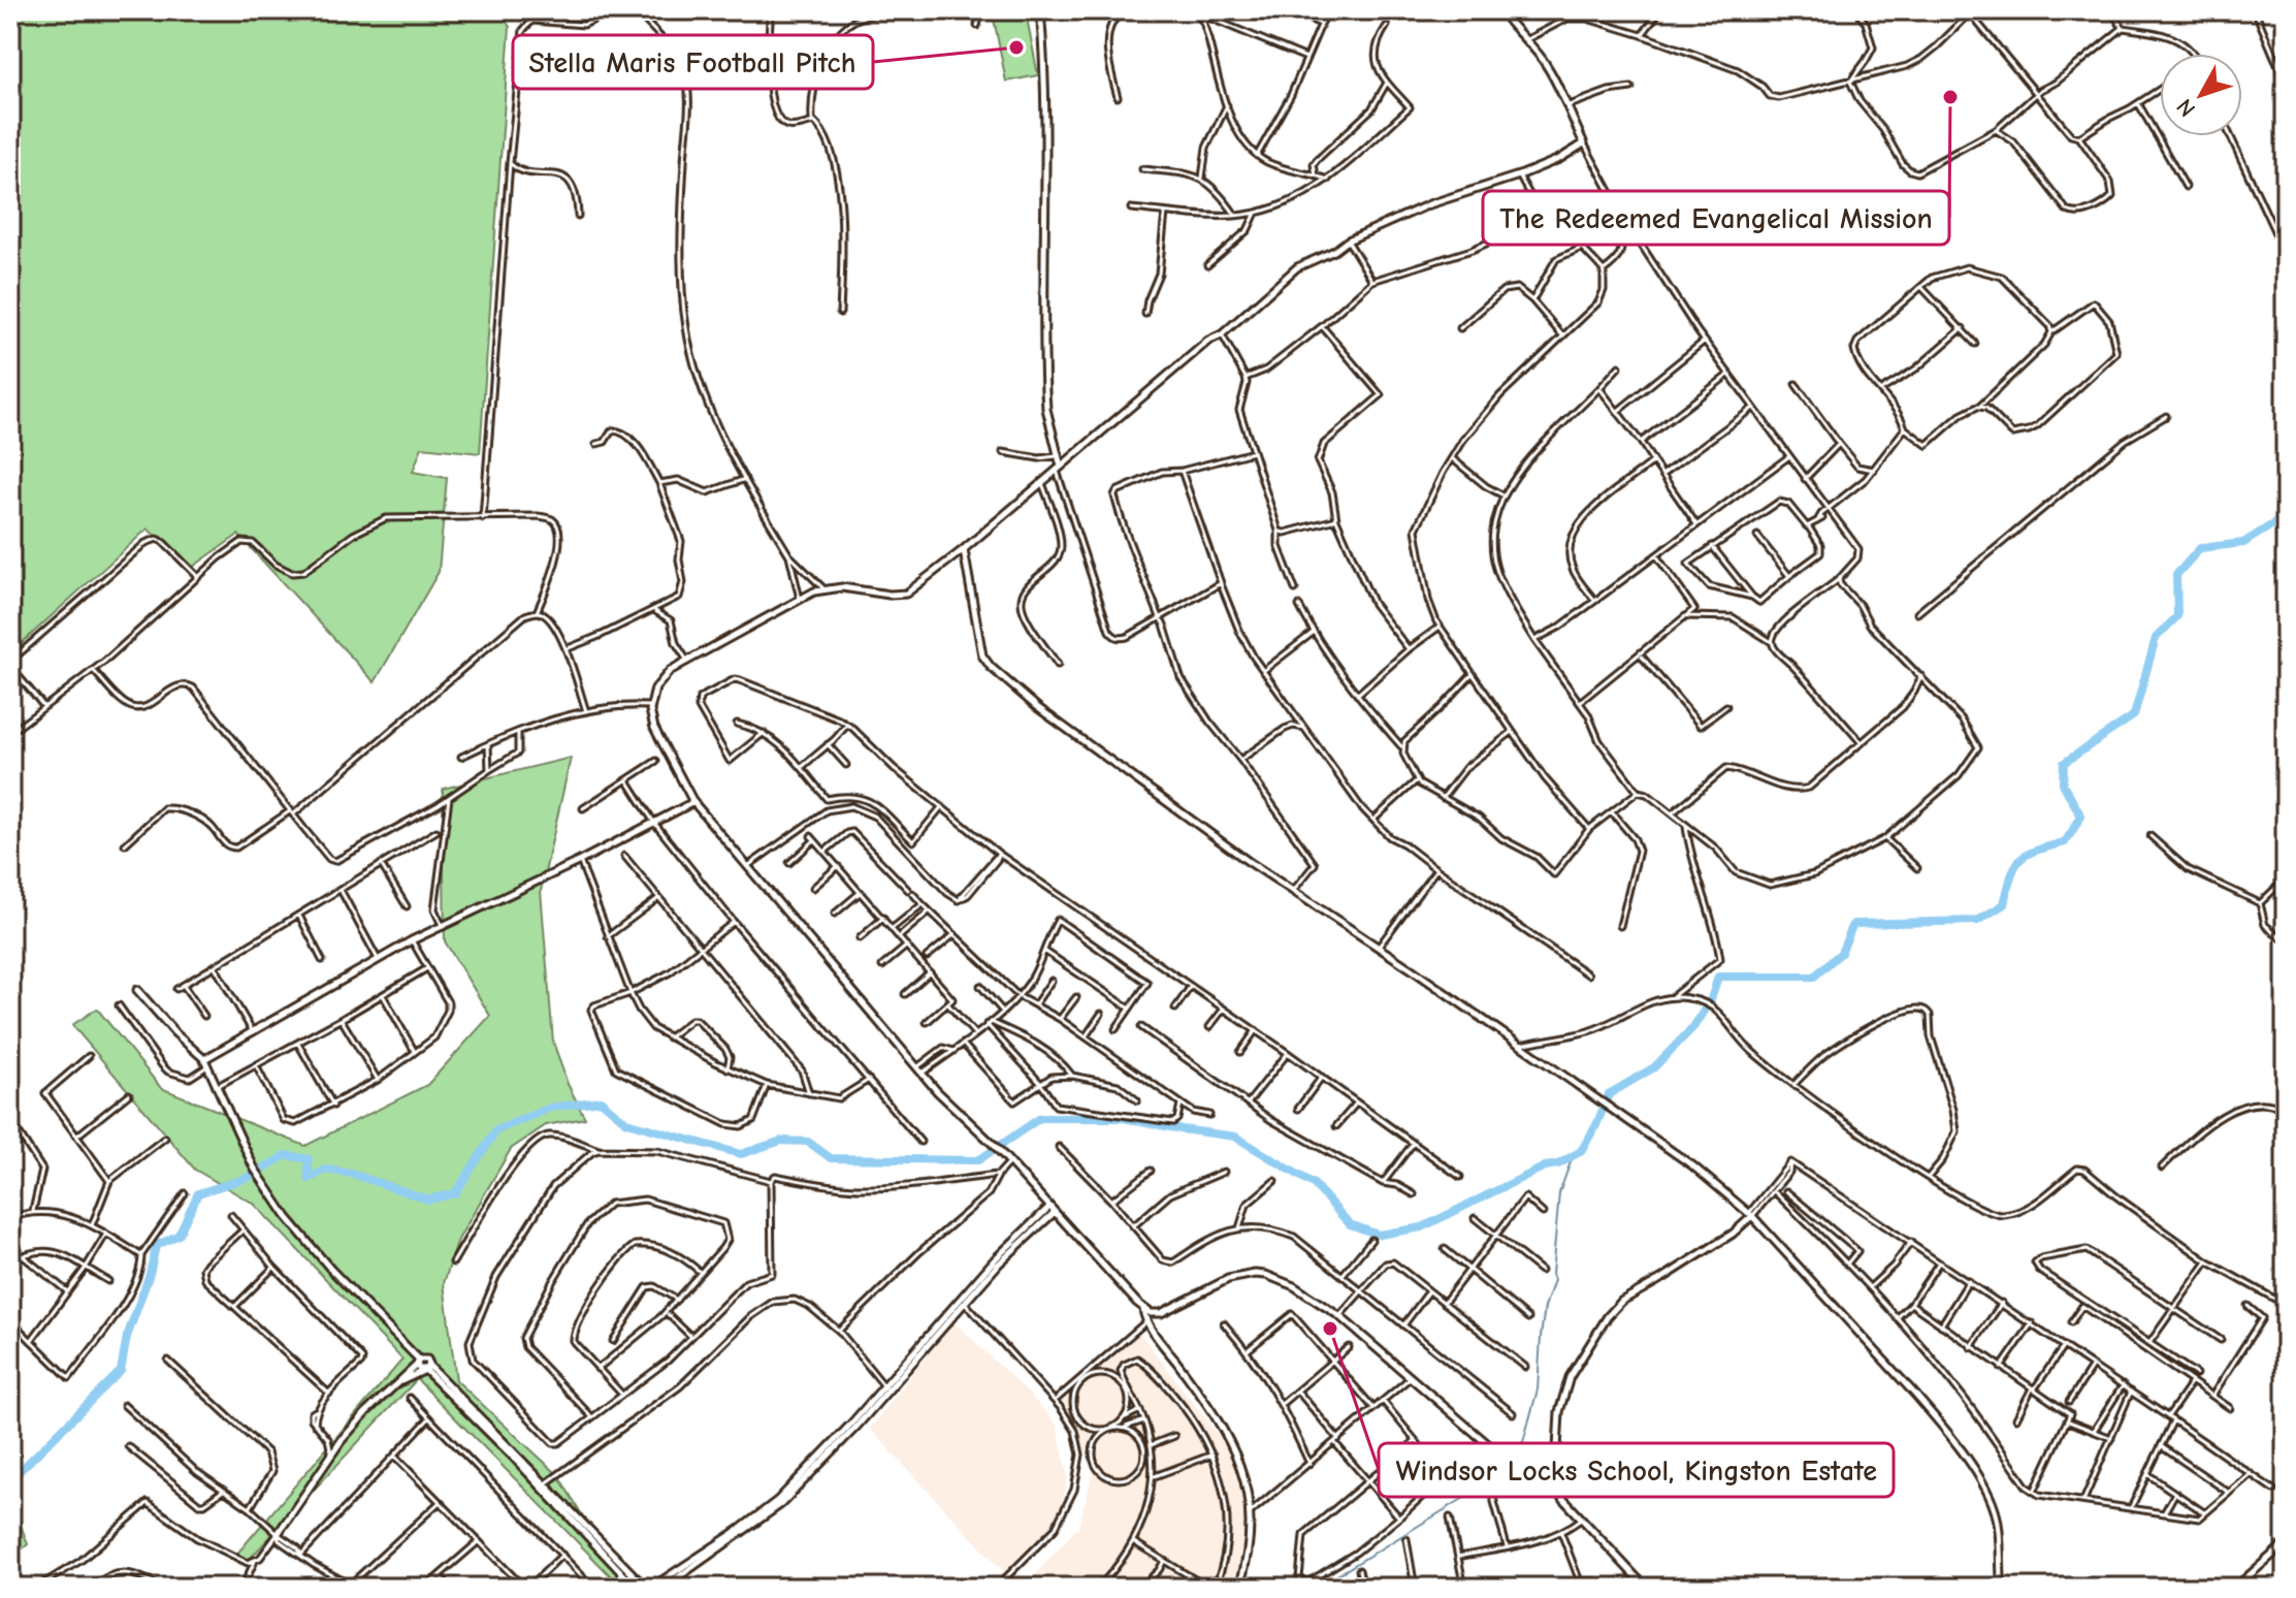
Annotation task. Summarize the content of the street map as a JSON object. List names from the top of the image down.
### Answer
{
  "places": ["Stella Maris Football Pitch", "The Redeemed Evangelical Mission", "Windsor Locks School, Kingston Estate"],
  "north": "bottom left"
}
